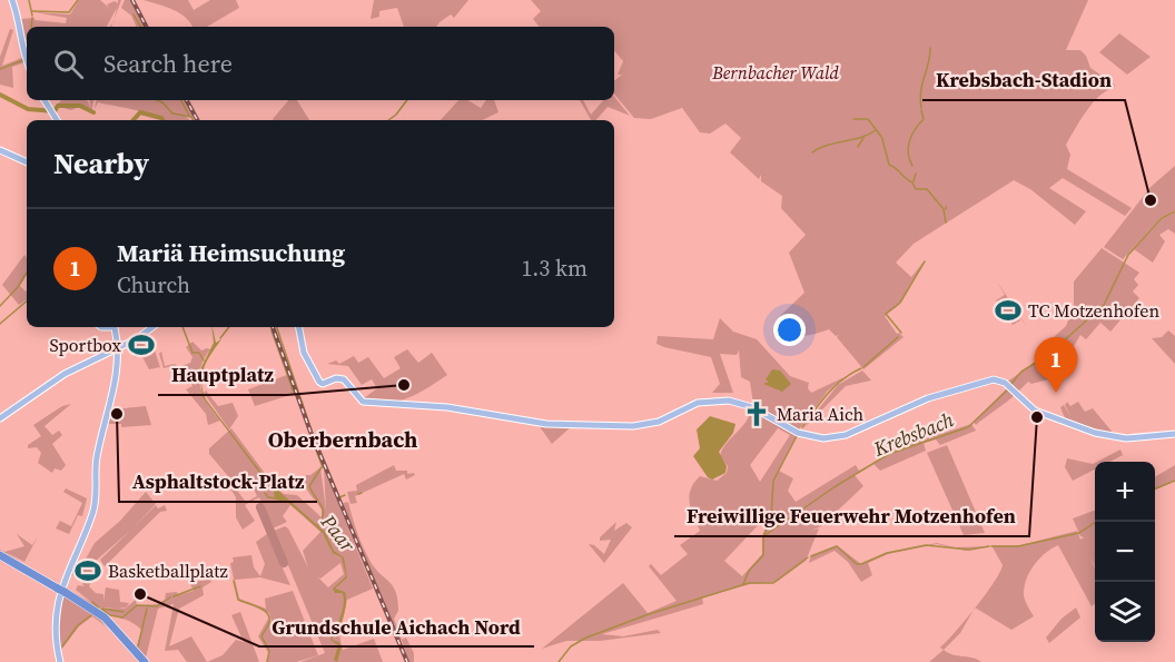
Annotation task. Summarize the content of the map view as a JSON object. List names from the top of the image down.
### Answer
{
  "districts": ["Oberbernbach"],
  "water": ["Krebsbach", "Paar"],
  "parks": ["Bernbacher Wald"],
  "places": {
    "other": [
      "Krebsbach-Stadion",
      "Hauptplatz",
      "Asphaltstock-Platz",
      "Freiwillige Feuerwehr Motzenhofen",
      "Grundschule Aichach Nord"
    ],
    "sports": ["TC Motzenhofen", "Sportbox", "Basketballplatz"],
    "church": ["Maria Aich"]
  },
  "page": {
    "search": "Search here",
    "heading": "Nearby",
    "list": [
      {
        "mark": "1",
        "name": "Mariä Heimsuchung",
        "note": "Church",
        "value": "1.3 km"
      }
    ],
    "pins": "1",
    "map_buttons": ["+", "−"]
  }
}
